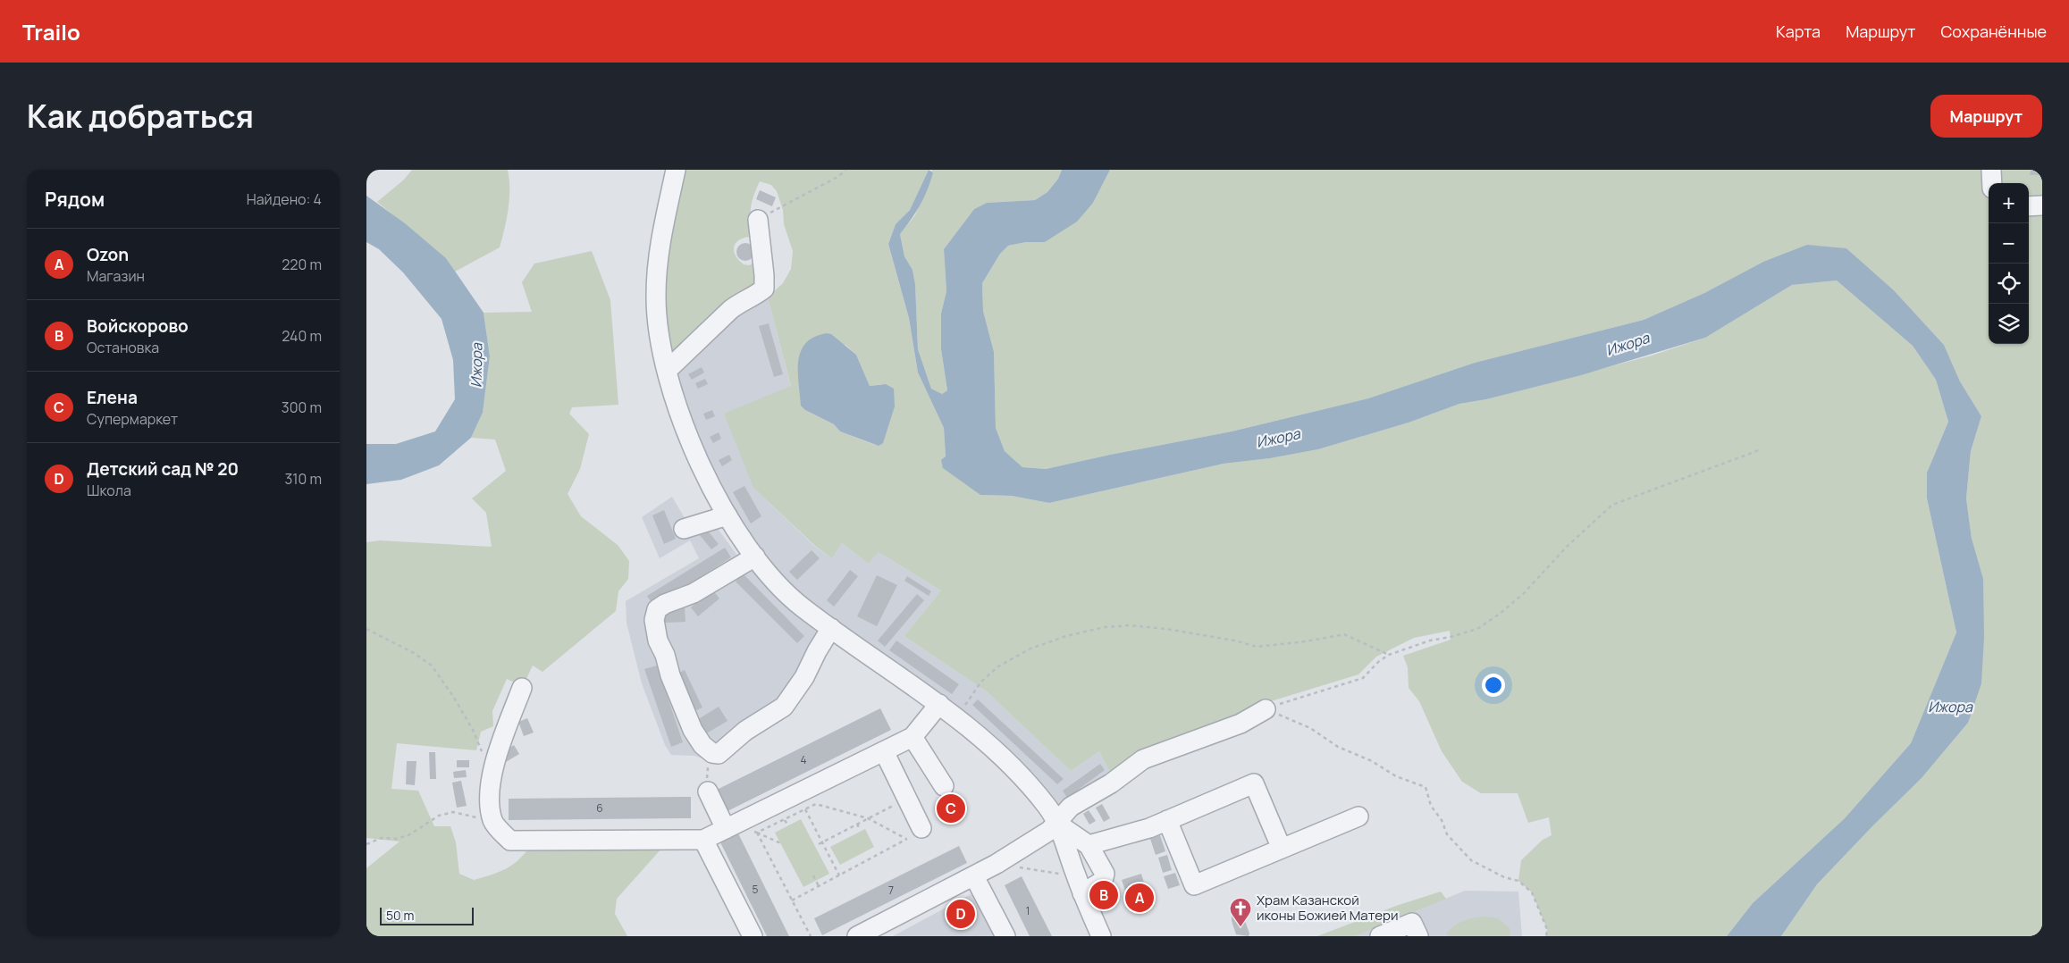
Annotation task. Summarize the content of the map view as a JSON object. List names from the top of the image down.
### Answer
{
  "water": ["Ижора"],
  "places": {
    "church": ["Храм Казанской иконы Божией Матери"]
  },
  "house_numbers": [
    "4",
    "6",
    "5",
    "7",
    "1"
  ],
  "scale_bar": "50 m",
  "page": {
    "header": "Trailo",
    "nav": ["Карта", "Маршрут", "Сохранённые"],
    "title": "Как добраться",
    "buttons": "Маршрут",
    "heading": ["Рядом", "Найдено: 4"],
    "map_buttons": ["+", "−"],
    "list": [
      {
        "mark": "A",
        "name": "Ozon",
        "note": "Магазин",
        "value": "220 m"
      },
      {
        "mark": "B",
        "name": "Войскорово",
        "note": "Остановка",
        "value": "240 m"
      },
      {
        "mark": "C",
        "name": "Елена",
        "note": "Супермаркет",
        "value": "300 m"
      },
      {
        "mark": "D",
        "name": "Детский сад № 20",
        "note": "Школа",
        "value": "310 m"
      }
    ],
    "pins": [
      "C",
      "B",
      "A",
      "D"
    ],
    "scale": "50 m"
  }
}
